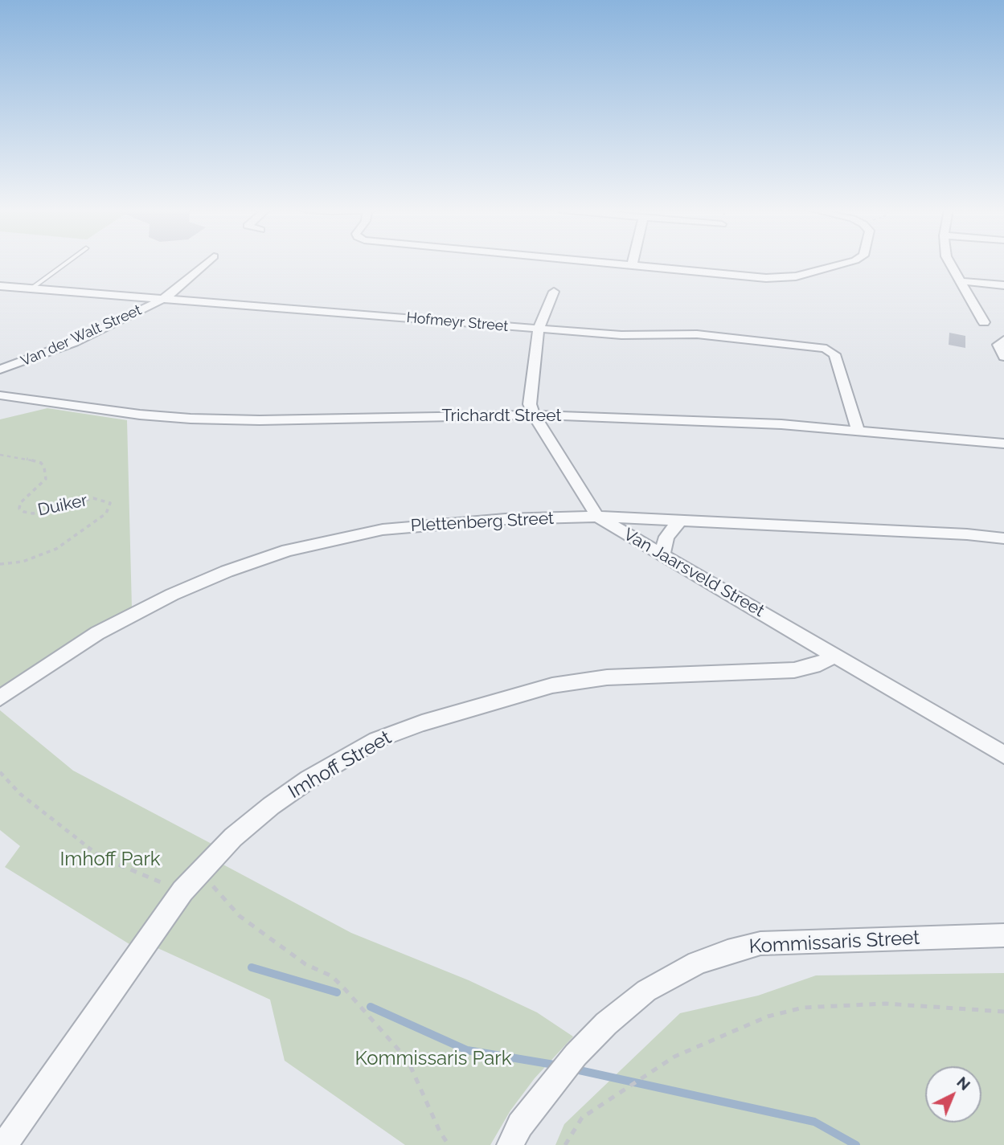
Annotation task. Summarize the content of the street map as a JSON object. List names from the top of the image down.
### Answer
{
  "streets": {
    "street": [
      "Hofmeyr Street",
      "Van der Walt Street",
      "Trichardt Street",
      "Plettenberg Street",
      "Van Jaarsveld Street",
      "Imhoff Street",
      "Kommissaris Street"
    ],
    "path": ["Duiker"]
  },
  "crossings": [
    ["Hofmeyr Street", "Van der Walt Street"],
    ["Hofmeyr Street", "Trichardt Street"],
    ["Hofmeyr Street", "Van Jaarsveld Street"],
    ["Trichardt Street", "Van Jaarsveld Street"],
    ["Plettenberg Street", "Van Jaarsveld Street"],
    ["Van Jaarsveld Street", "Imhoff Street"]
  ],
  "parks": ["Imhoff Park", "Kommissaris Park"],
  "north": "top right"
}
